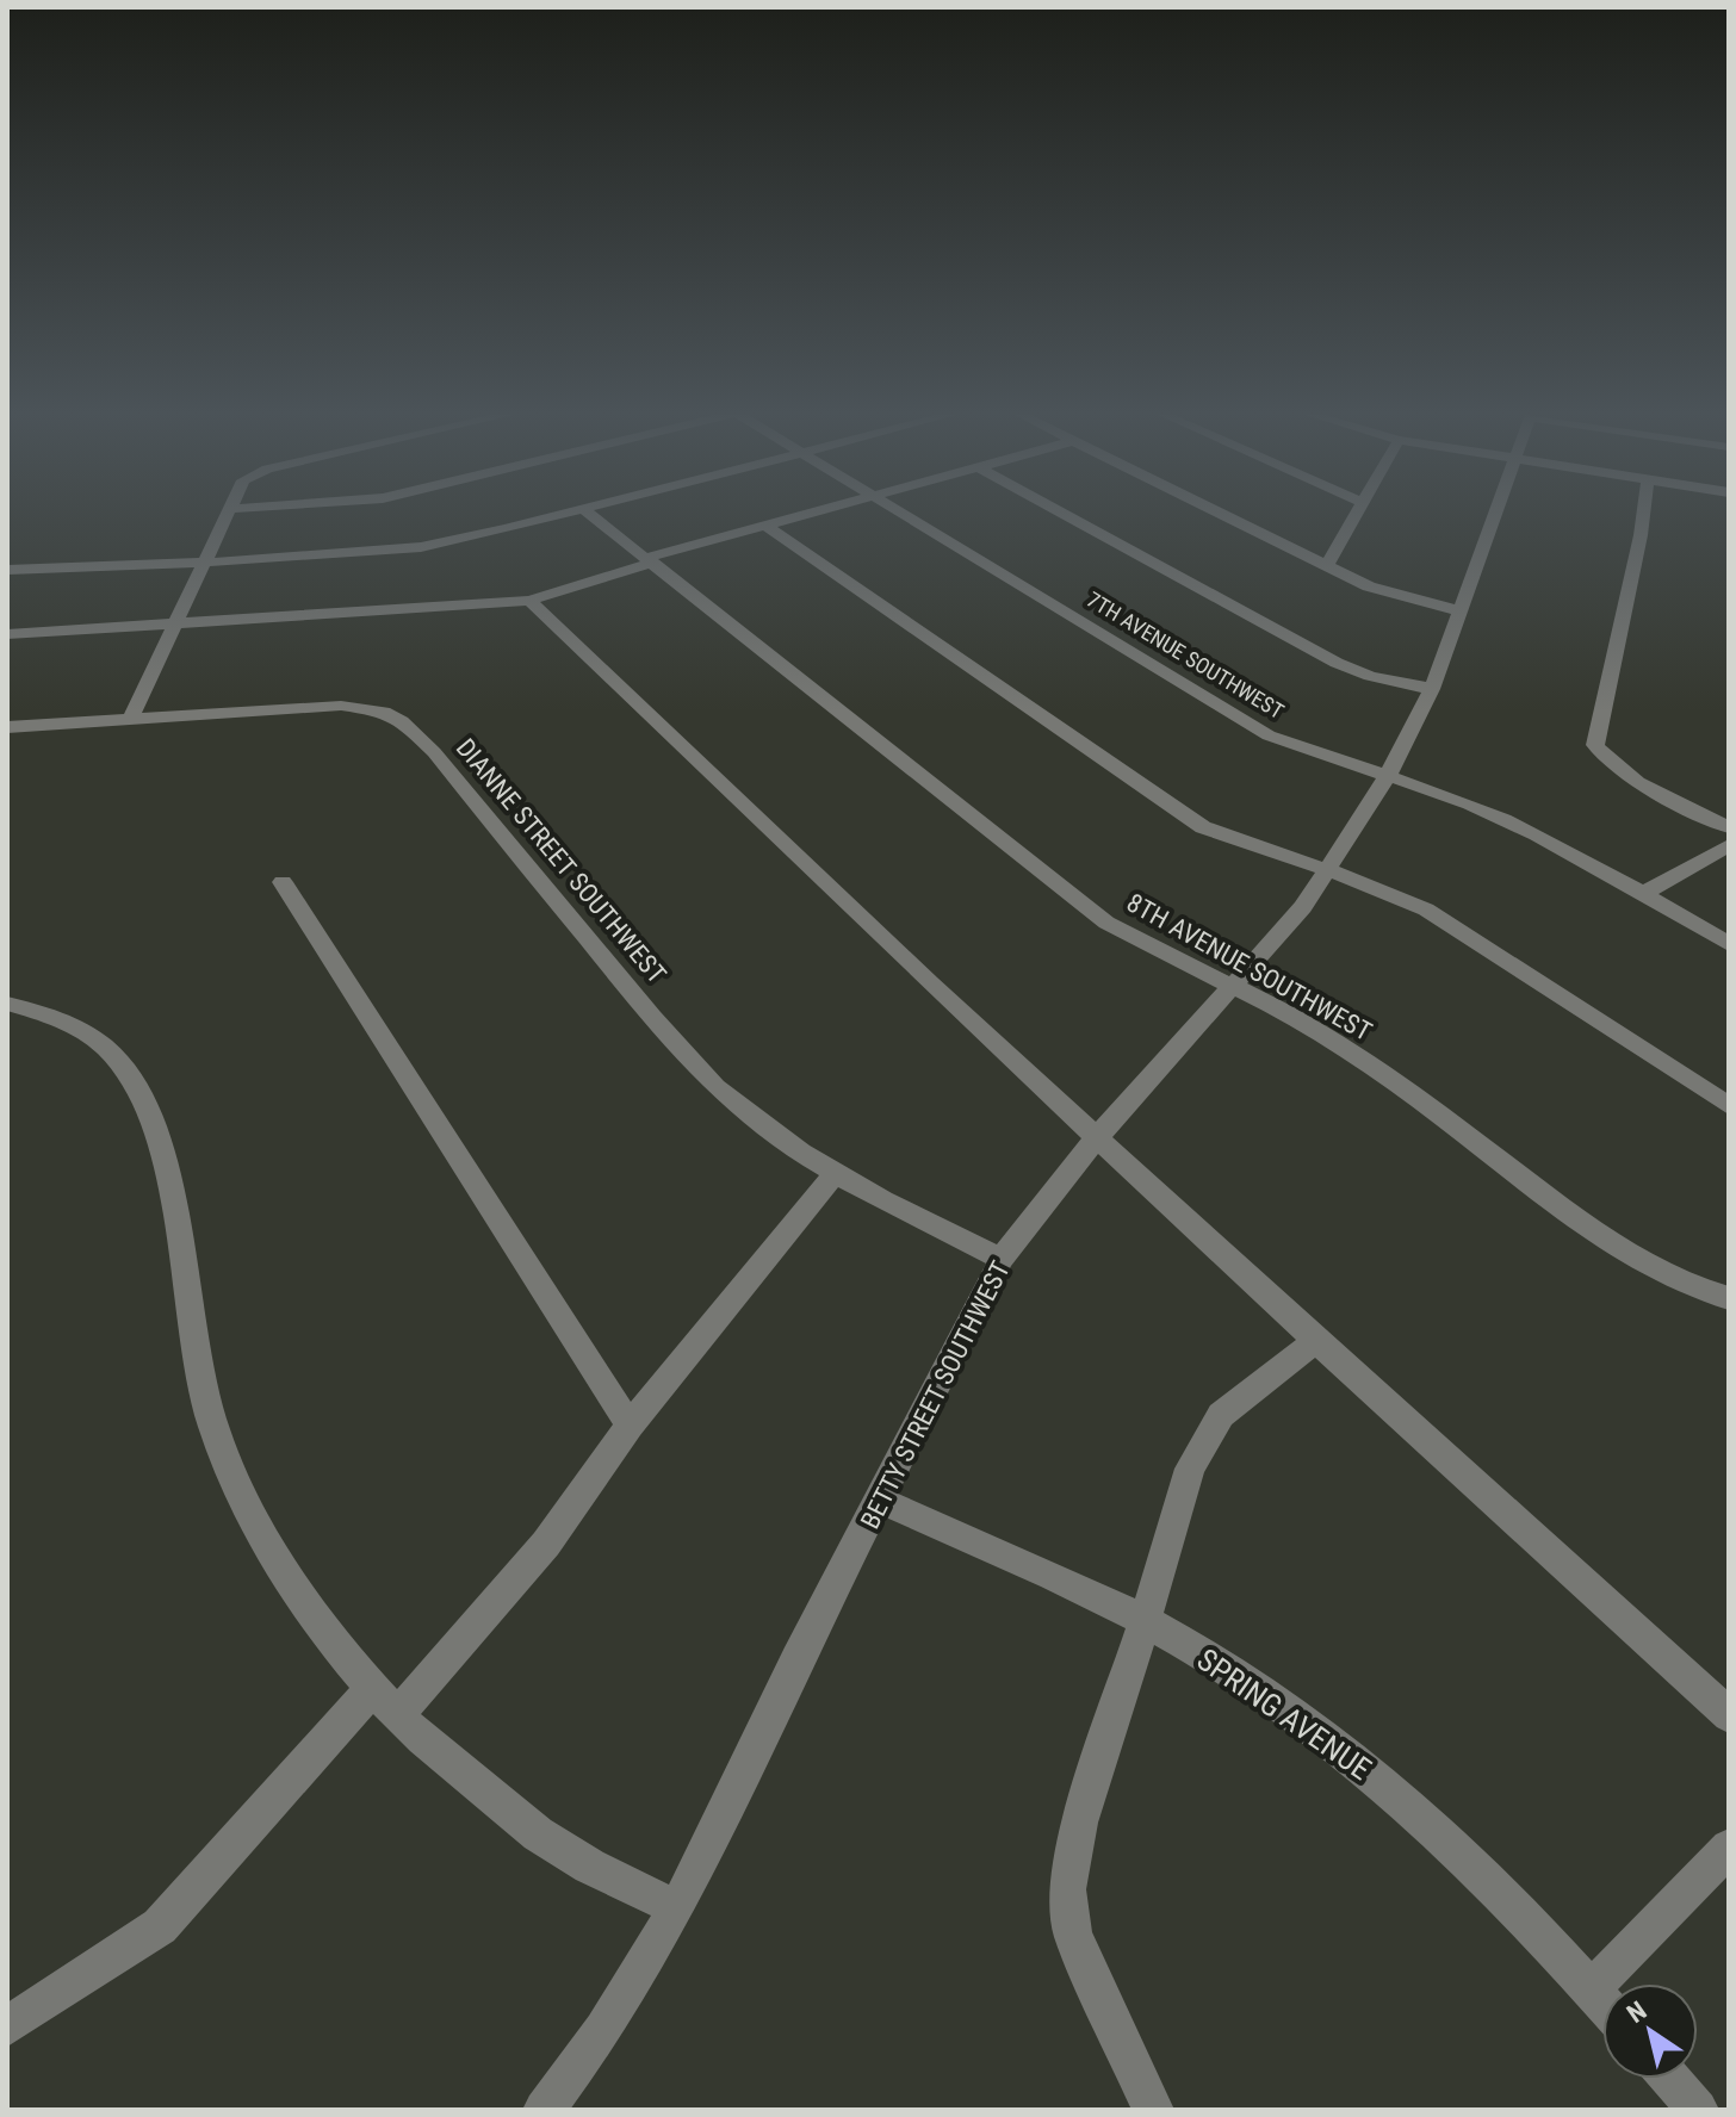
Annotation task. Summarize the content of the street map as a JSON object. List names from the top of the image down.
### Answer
{
  "streets": {
    "street": [
      "7TH AVENUE SOUTHWEST",
      "DIANNE STREET SOUTHWEST",
      "8TH AVENUE SOUTHWEST",
      "BETTY STREET SOUTHWEST",
      "SPRING AVENUE"
    ]
  },
  "crossings": [
    ["7TH AVENUE SOUTHWEST", "BETTY STREET SOUTHWEST"],
    ["DIANNE STREET SOUTHWEST", "BETTY STREET SOUTHWEST"],
    ["8TH AVENUE SOUTHWEST", "BETTY STREET SOUTHWEST"],
    ["BETTY STREET SOUTHWEST", "SPRING AVENUE"]
  ],
  "north": "top left"
}
